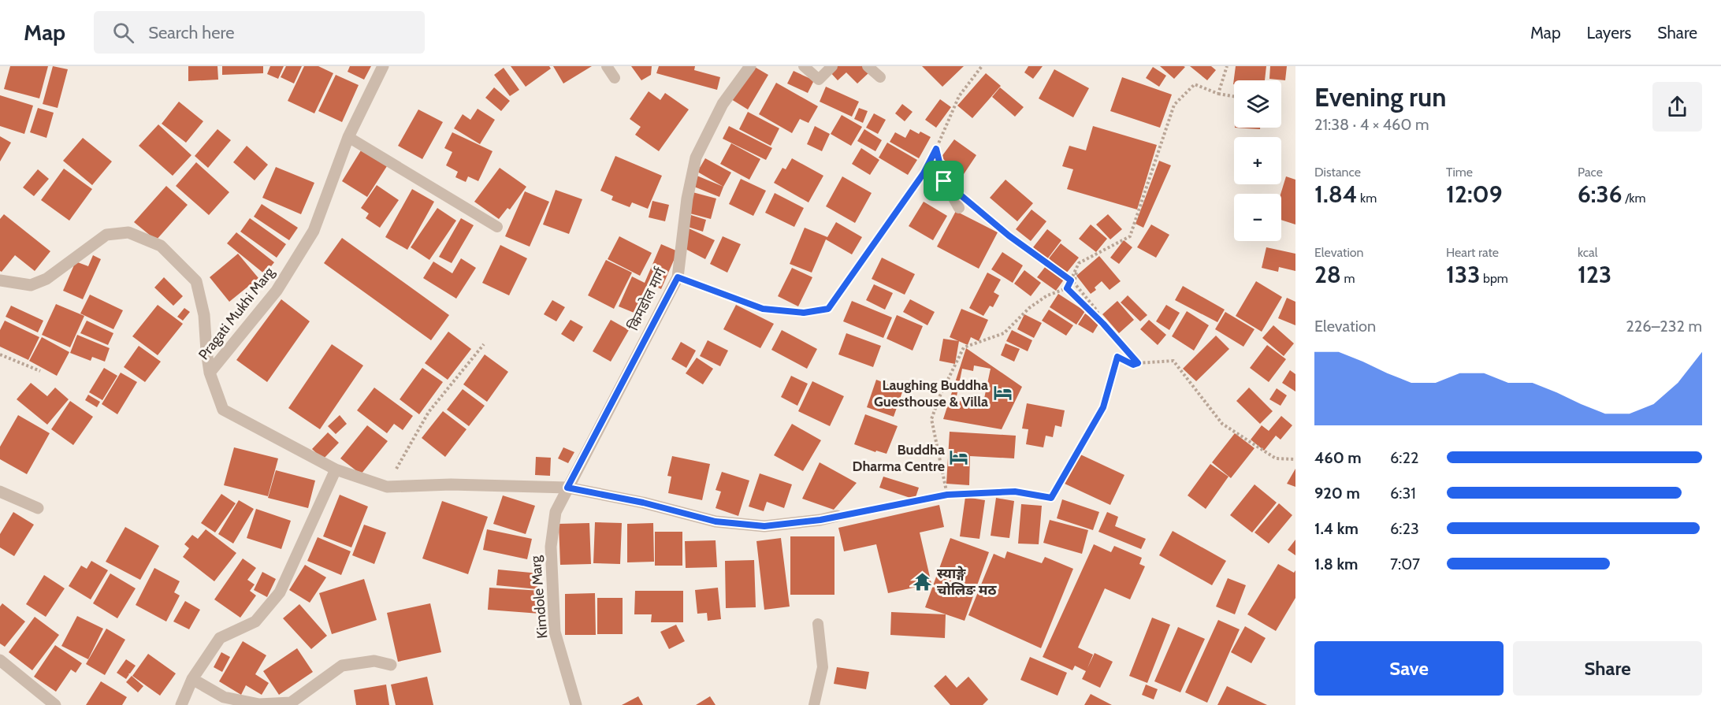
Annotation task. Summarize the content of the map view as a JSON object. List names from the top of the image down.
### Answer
{
  "streets": {
    "street": ["किमडोल मार्ग", "Pragati Mukhi Marg", "Kimdole Marg"]
  },
  "crossings": [
    ["किमडोल मार्ग", "Kimdole Marg"]
  ],
  "places": {
    "hotel": ["Laughing Buddha Guesthouse & Villa", "Buddha Dharma Centre"],
    "temple": ["स्याङ्गे चोलिङ मठ"]
  },
  "page": {
    "header": "Map",
    "search": "Search here",
    "nav": ["Map", "Layers", "Share"],
    "heading": ["Evening run", "21:38 · 4 × 460 m"],
    "map_buttons": ["+", "−"],
    "stats": [
      ["Distance", "1.84 km"],
      ["Time", "12:09"],
      ["Pace", "6:36 /km"],
      ["Elevation", "28 m"],
      ["Heart rate", "133 bpm"],
      ["kcal", "123"]
    ],
    "chart": ["Elevation", "226–232 m"],
    "list": [
      {
        "name": "460 m",
        "note": "6:22"
      },
      {
        "name": "920 m",
        "note": "6:31"
      },
      {
        "name": "1.4 km",
        "note": "6:23"
      },
      {
        "name": "1.8 km",
        "note": "7:07"
      }
    ],
    "buttons": ["Save", "Share"]
  }
}
